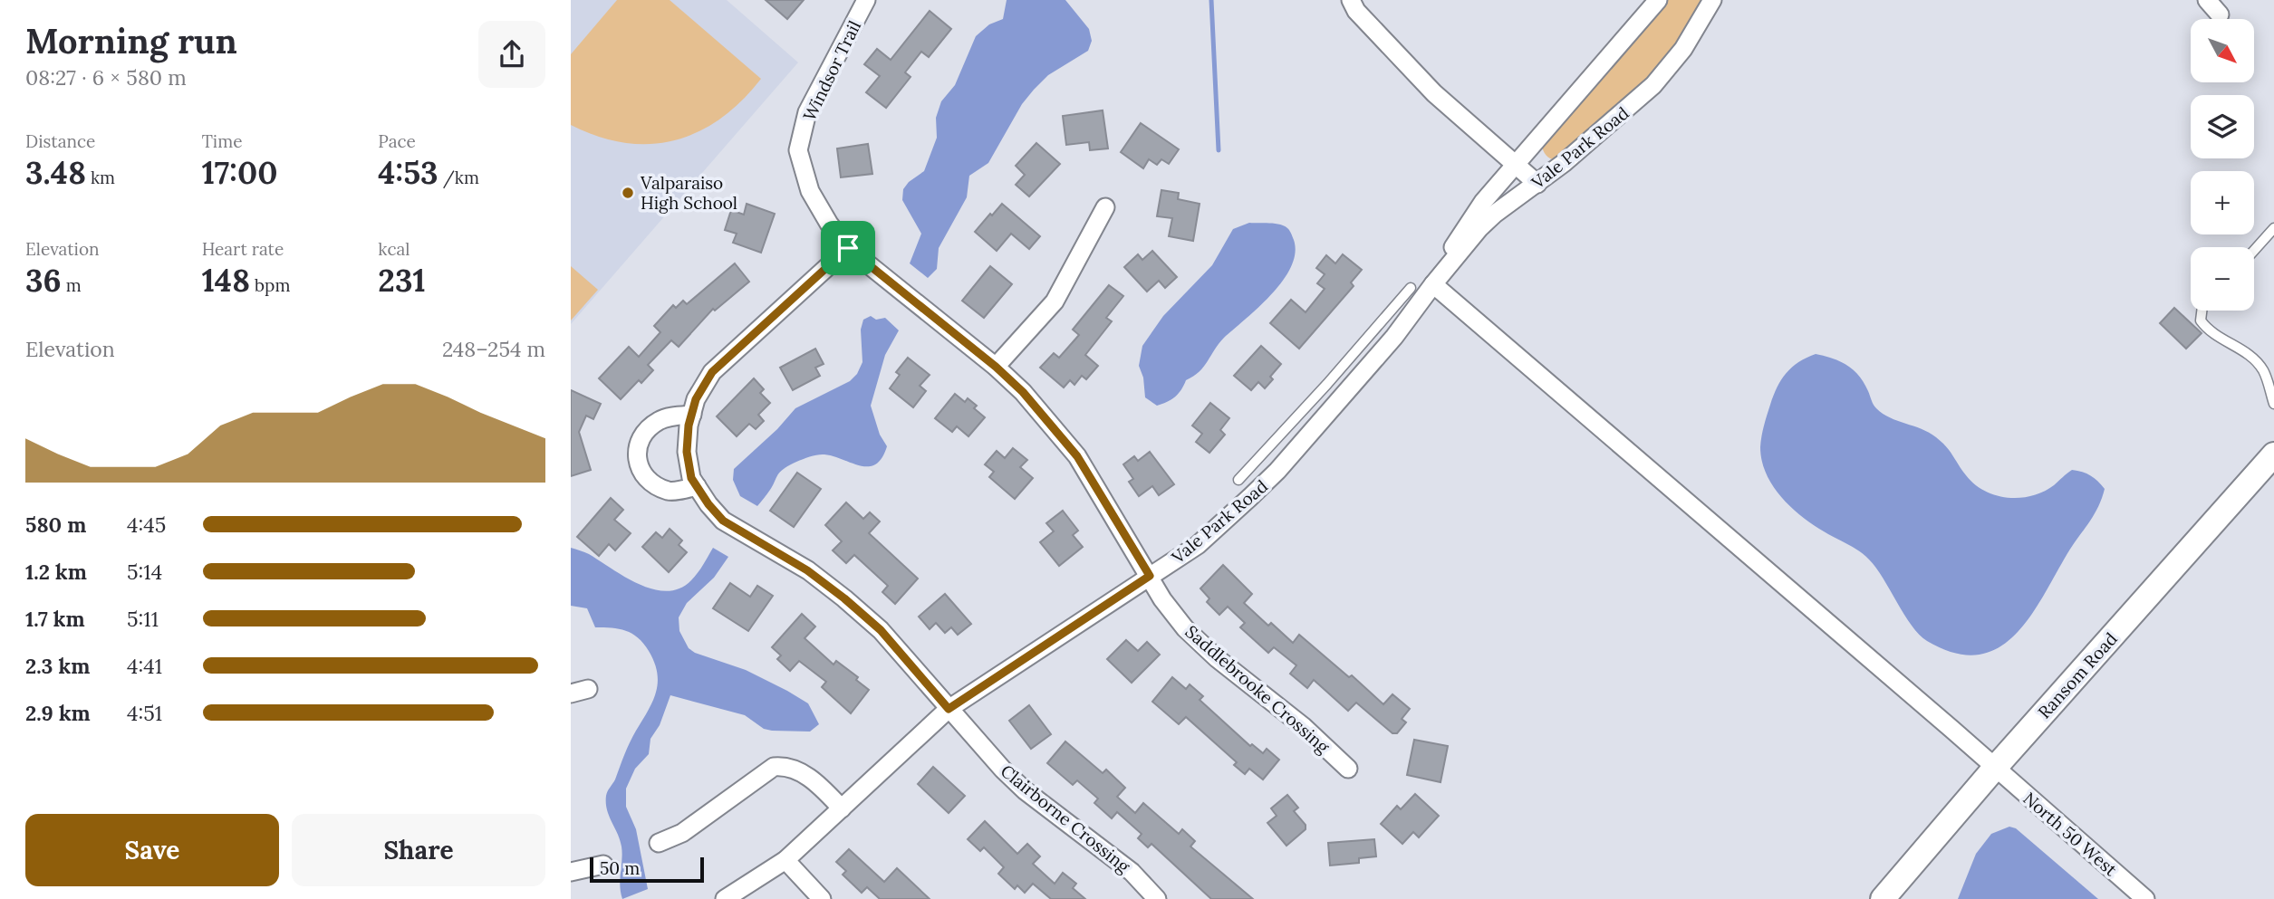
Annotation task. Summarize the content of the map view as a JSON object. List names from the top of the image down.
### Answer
{
  "streets": {
    "main road": ["Ransom Road"],
    "street": [
      "Windsor Trail",
      "Vale Park Road",
      "Saddlebrooke Crossing",
      "Clairborne Crossing",
      "North 50 West"
    ]
  },
  "crossings": [
    ["Windsor Trail", "Vale Park Road"],
    ["Windsor Trail", "Saddlebrooke Crossing"],
    ["Vale Park Road", "Saddlebrooke Crossing"],
    ["Vale Park Road", "Clairborne Crossing"],
    ["Vale Park Road", "North 50 West"],
    ["Ransom Road", "North 50 West"]
  ],
  "places": ["Valparaiso High School"],
  "scale_bar": "50 m",
  "north": "bottom right",
  "page": {
    "heading": ["Morning run", "08:27 · 6 × 580 m"],
    "map_buttons": ["+", "−"],
    "stats": [
      ["Distance", "3.48 km"],
      ["Time", "17:00"],
      ["Pace", "4:53 /km"],
      ["Elevation", "36 m"],
      ["Heart rate", "148 bpm"],
      ["kcal", "231"]
    ],
    "chart": ["Elevation", "248–254 m"],
    "list": [
      {
        "name": "580 m",
        "note": "4:45"
      },
      {
        "name": "1.2 km",
        "note": "5:14"
      },
      {
        "name": "1.7 km",
        "note": "5:11"
      },
      {
        "name": "2.3 km",
        "note": "4:41"
      },
      {
        "name": "2.9 km",
        "note": "4:51"
      }
    ],
    "buttons": ["Save", "Share"],
    "scale": "50 m"
  }
}
